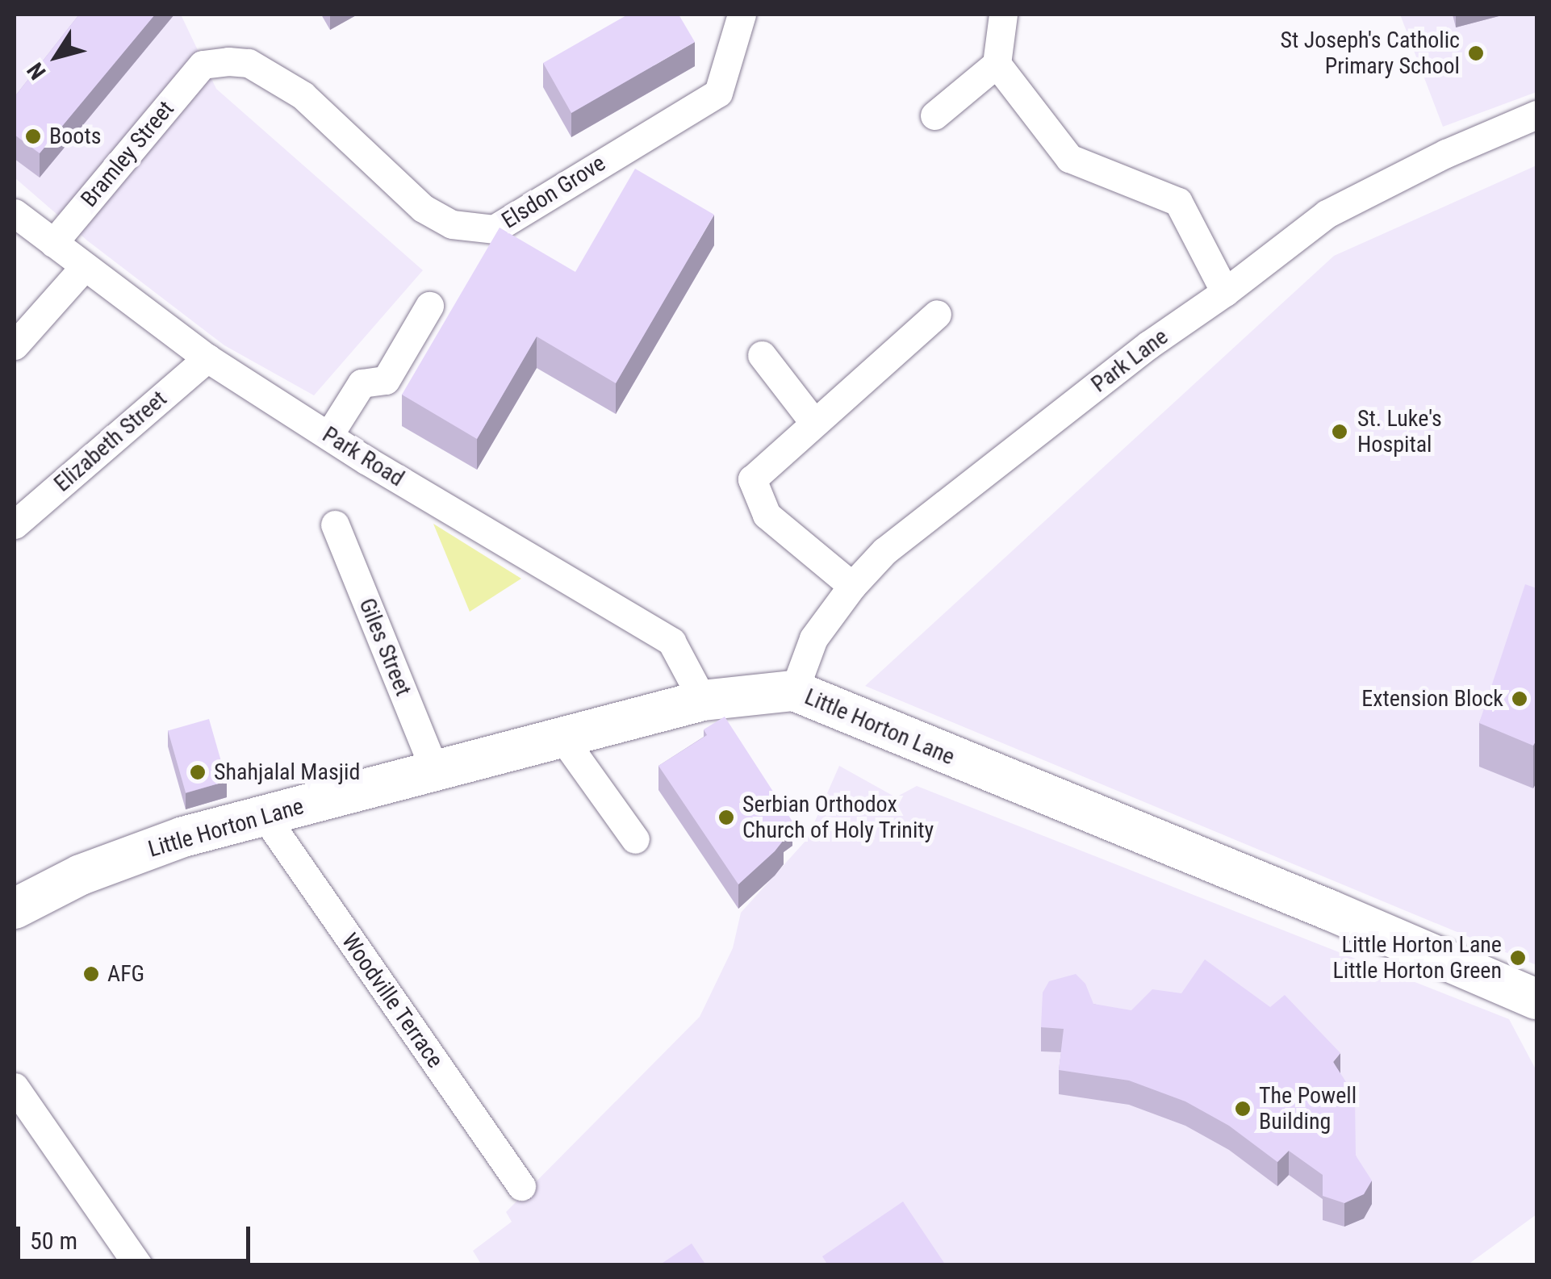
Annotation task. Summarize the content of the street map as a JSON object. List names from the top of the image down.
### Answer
{
  "streets": {
    "street": [
      "Bramley Street",
      "Elsdon Grove",
      "Park Lane",
      "Elizabeth Street",
      "Park Road",
      "Giles Street",
      "Little Horton Lane",
      "Woodville Terrace"
    ]
  },
  "crossings": [
    ["Bramley Street", "Elsdon Grove"],
    ["Bramley Street", "Park Road"],
    ["Park Lane", "Little Horton Lane"],
    ["Elizabeth Street", "Park Road"],
    ["Park Road", "Little Horton Lane"],
    ["Giles Street", "Little Horton Lane"],
    ["Little Horton Lane", "Woodville Terrace"]
  ],
  "places": [
    "St Joseph's Catholic Primary School",
    "Boots",
    "St. Luke's Hospital",
    "Extension Block",
    "Shahjalal Masjid",
    "Serbian Orthodox Church of Holy Trinity",
    "Little Horton Lane Little Horton Green",
    "AFG",
    "The Powell Building"
  ],
  "scale_bar": "50 m",
  "north": "bottom left"
}
